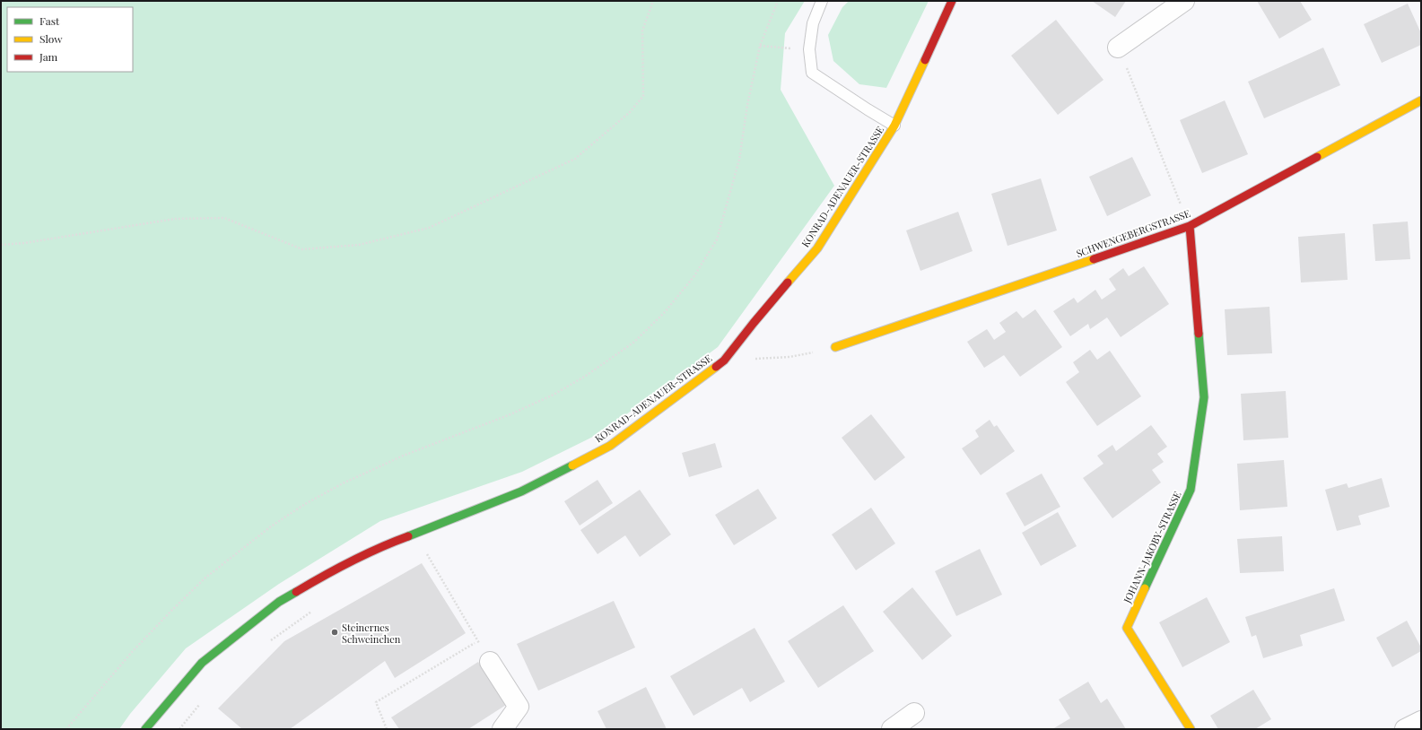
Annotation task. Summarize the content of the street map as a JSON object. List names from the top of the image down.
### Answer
{
  "streets": {
    "street": ["KONRAD-ADENAUER-STRASSE", "SCHWENGEBERGSTRASSE", "JOHANN-JAKOBY-STRASSE"]
  },
  "crossings": [
    ["SCHWENGEBERGSTRASSE", "JOHANN-JAKOBY-STRASSE"]
  ],
  "places": ["Steinernes Schweinchen"],
  "legend": ["Fast", "Slow", "Jam"]
}
